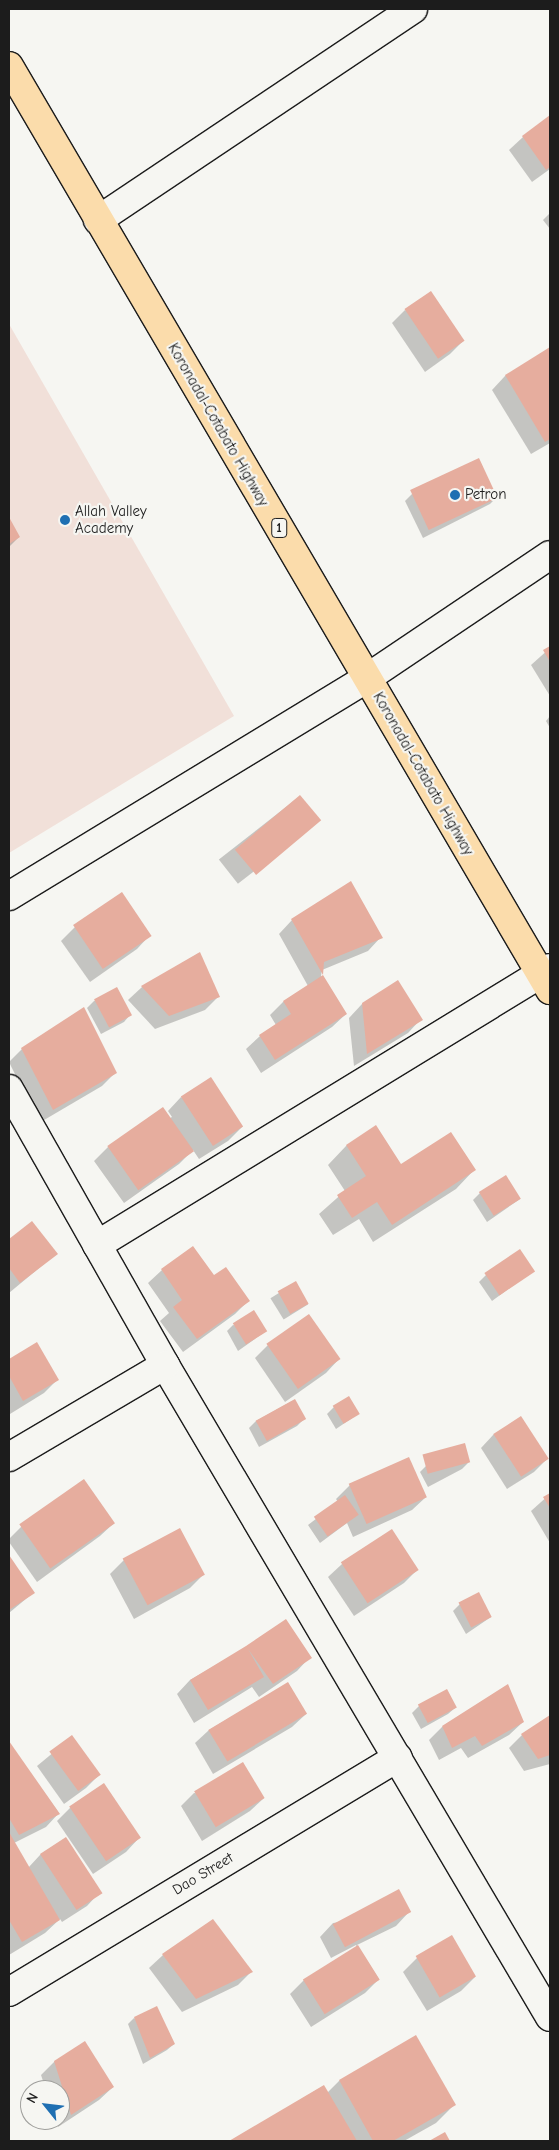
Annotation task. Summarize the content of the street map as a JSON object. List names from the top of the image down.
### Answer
{
  "streets": {
    "highway": ["Koronadal-Cotabato Highway", "1"],
    "street": ["Dao Street"]
  },
  "places": ["Petron", "Allah Valley Academy"],
  "north": "top left"
}
